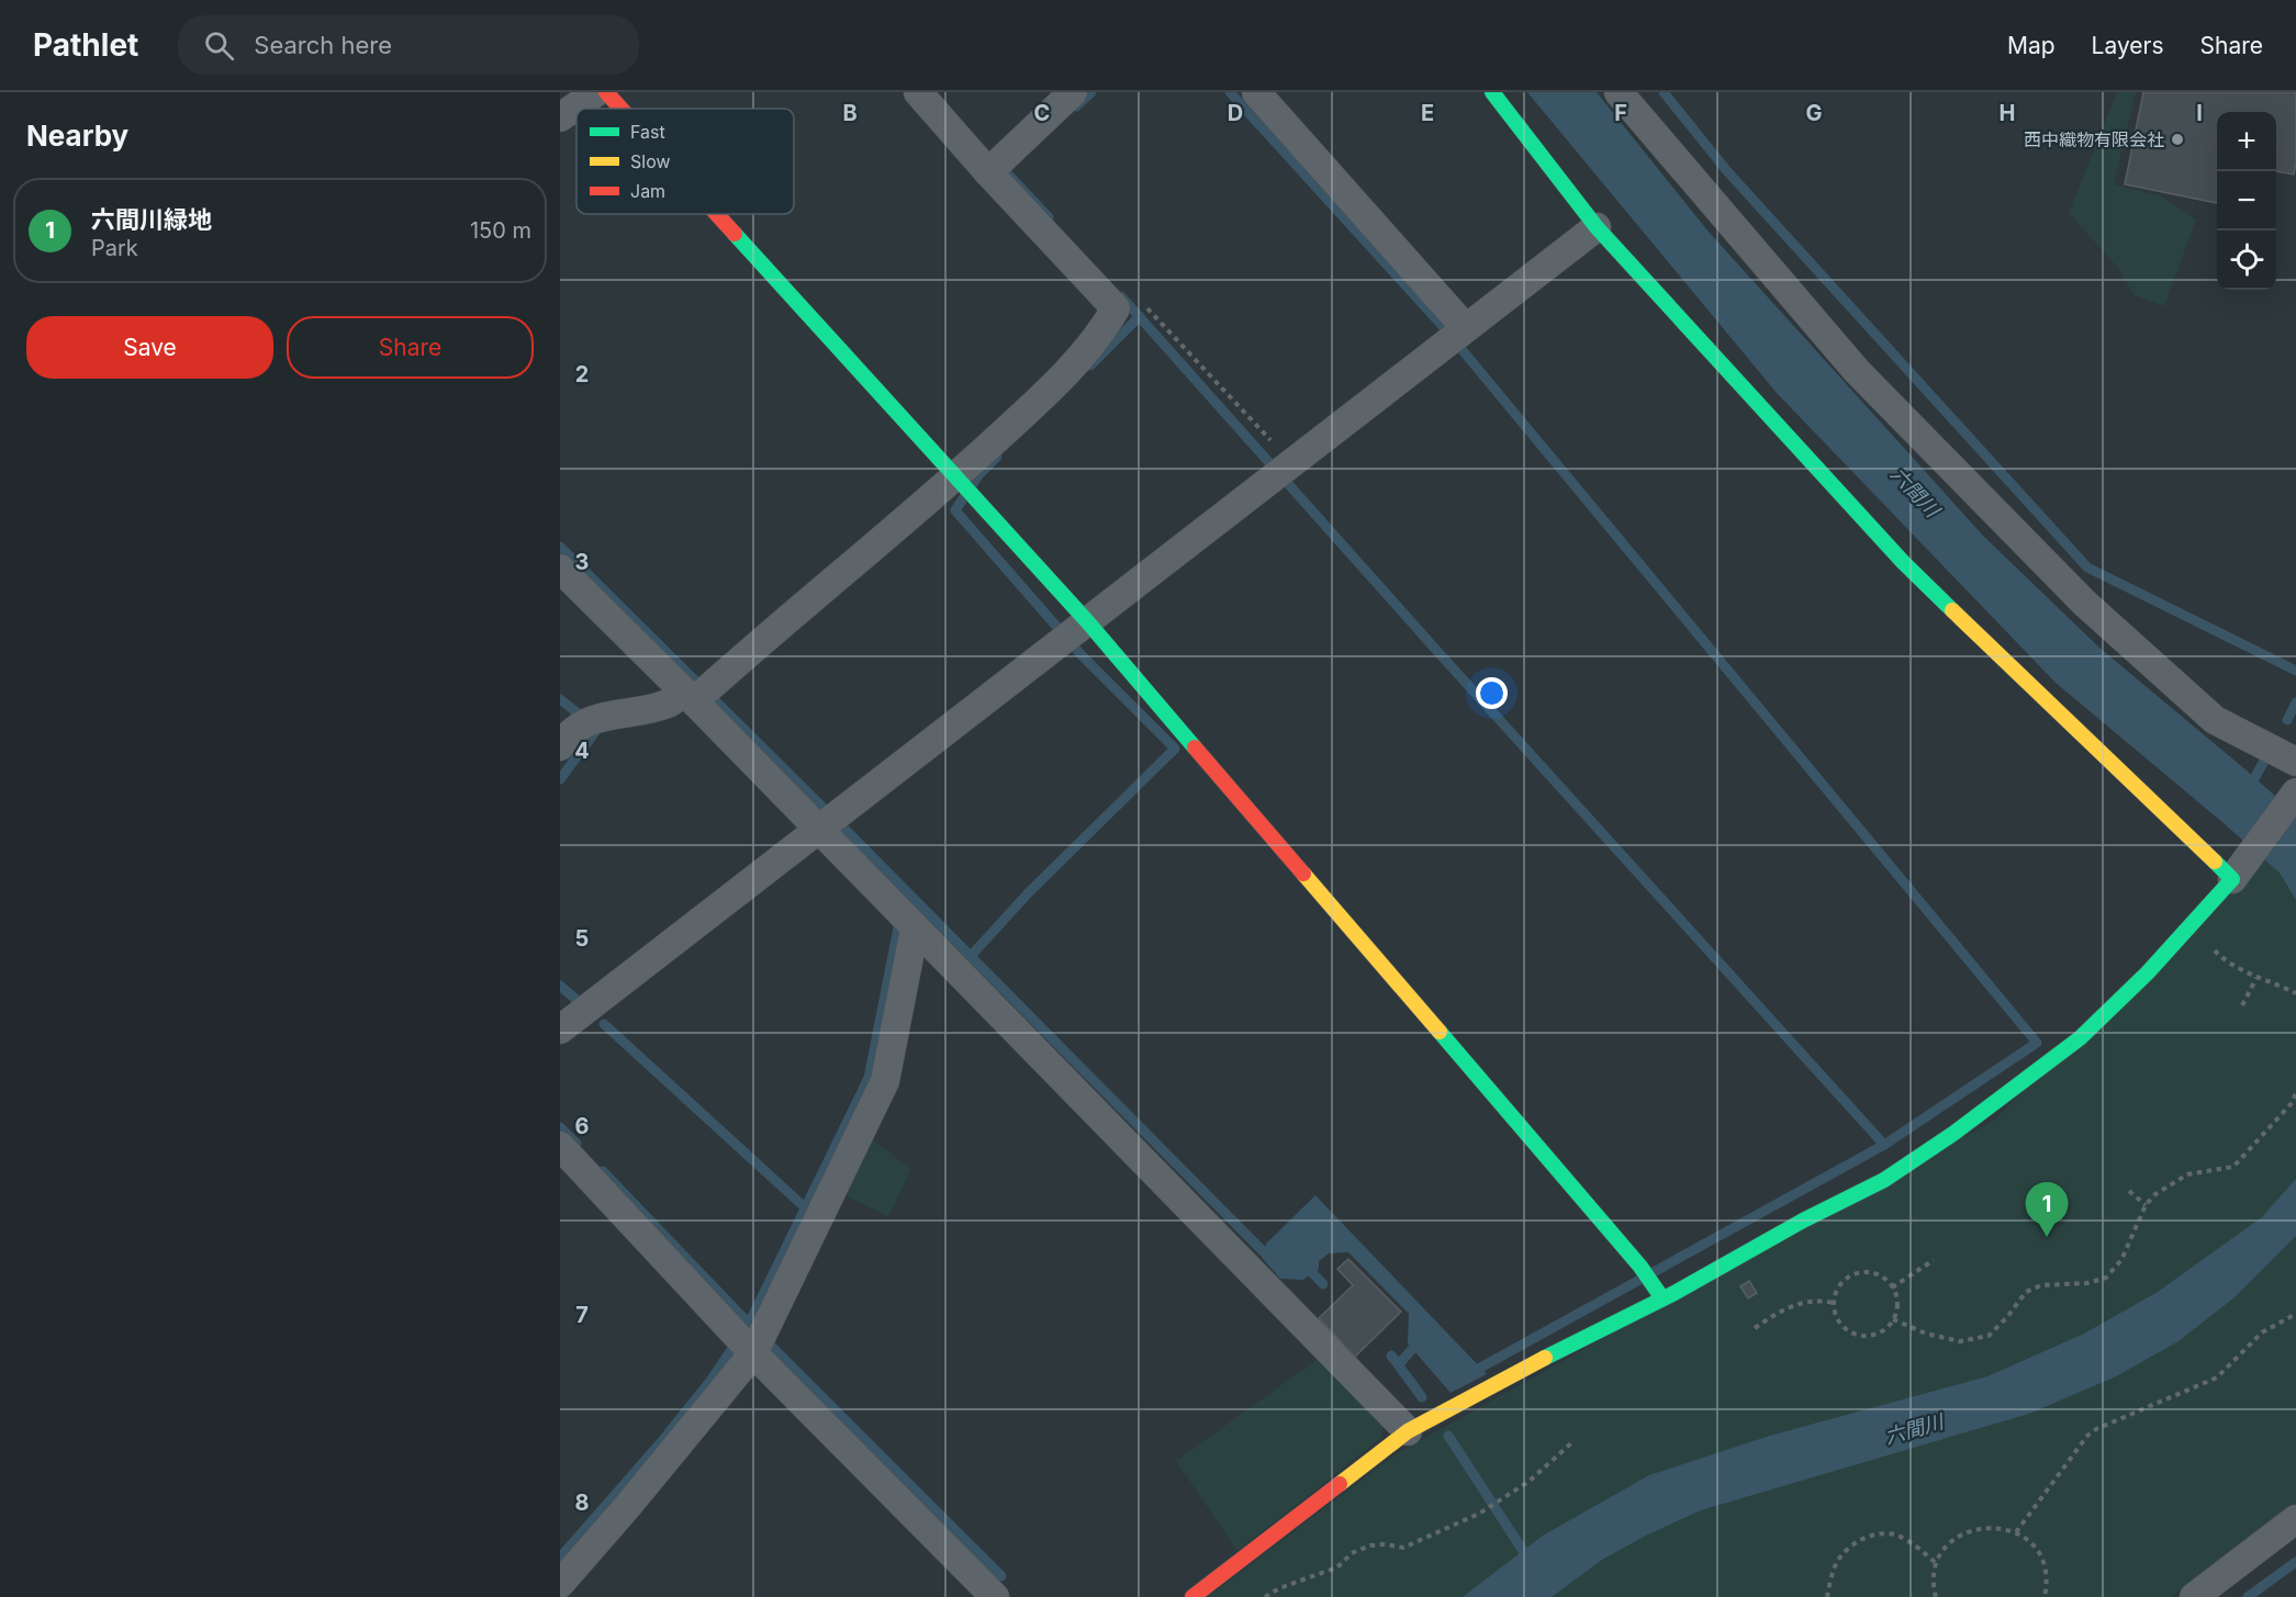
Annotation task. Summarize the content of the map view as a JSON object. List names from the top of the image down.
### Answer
{
  "water": ["六間川"],
  "places": ["西中織物有限会社"],
  "legend": ["Fast", "Slow", "Jam"],
  "page": {
    "header": "Pathlet",
    "search": "Search here",
    "nav": ["Map", "Layers", "Share"],
    "heading": "Nearby",
    "map_buttons": ["+", "−"],
    "list": [
      {
        "mark": "1",
        "name": "六間川緑地",
        "note": "Park",
        "value": "150 m"
      }
    ],
    "buttons": ["Save", "Share"],
    "pins": "1"
  },
  "grid": {
    "columns": [
      "B",
      "C",
      "D",
      "E",
      "F",
      "G",
      "H",
      "I"
    ],
    "rows": [
      "2",
      "3",
      "4",
      "5",
      "6",
      "7",
      "8"
    ]
  }
}
